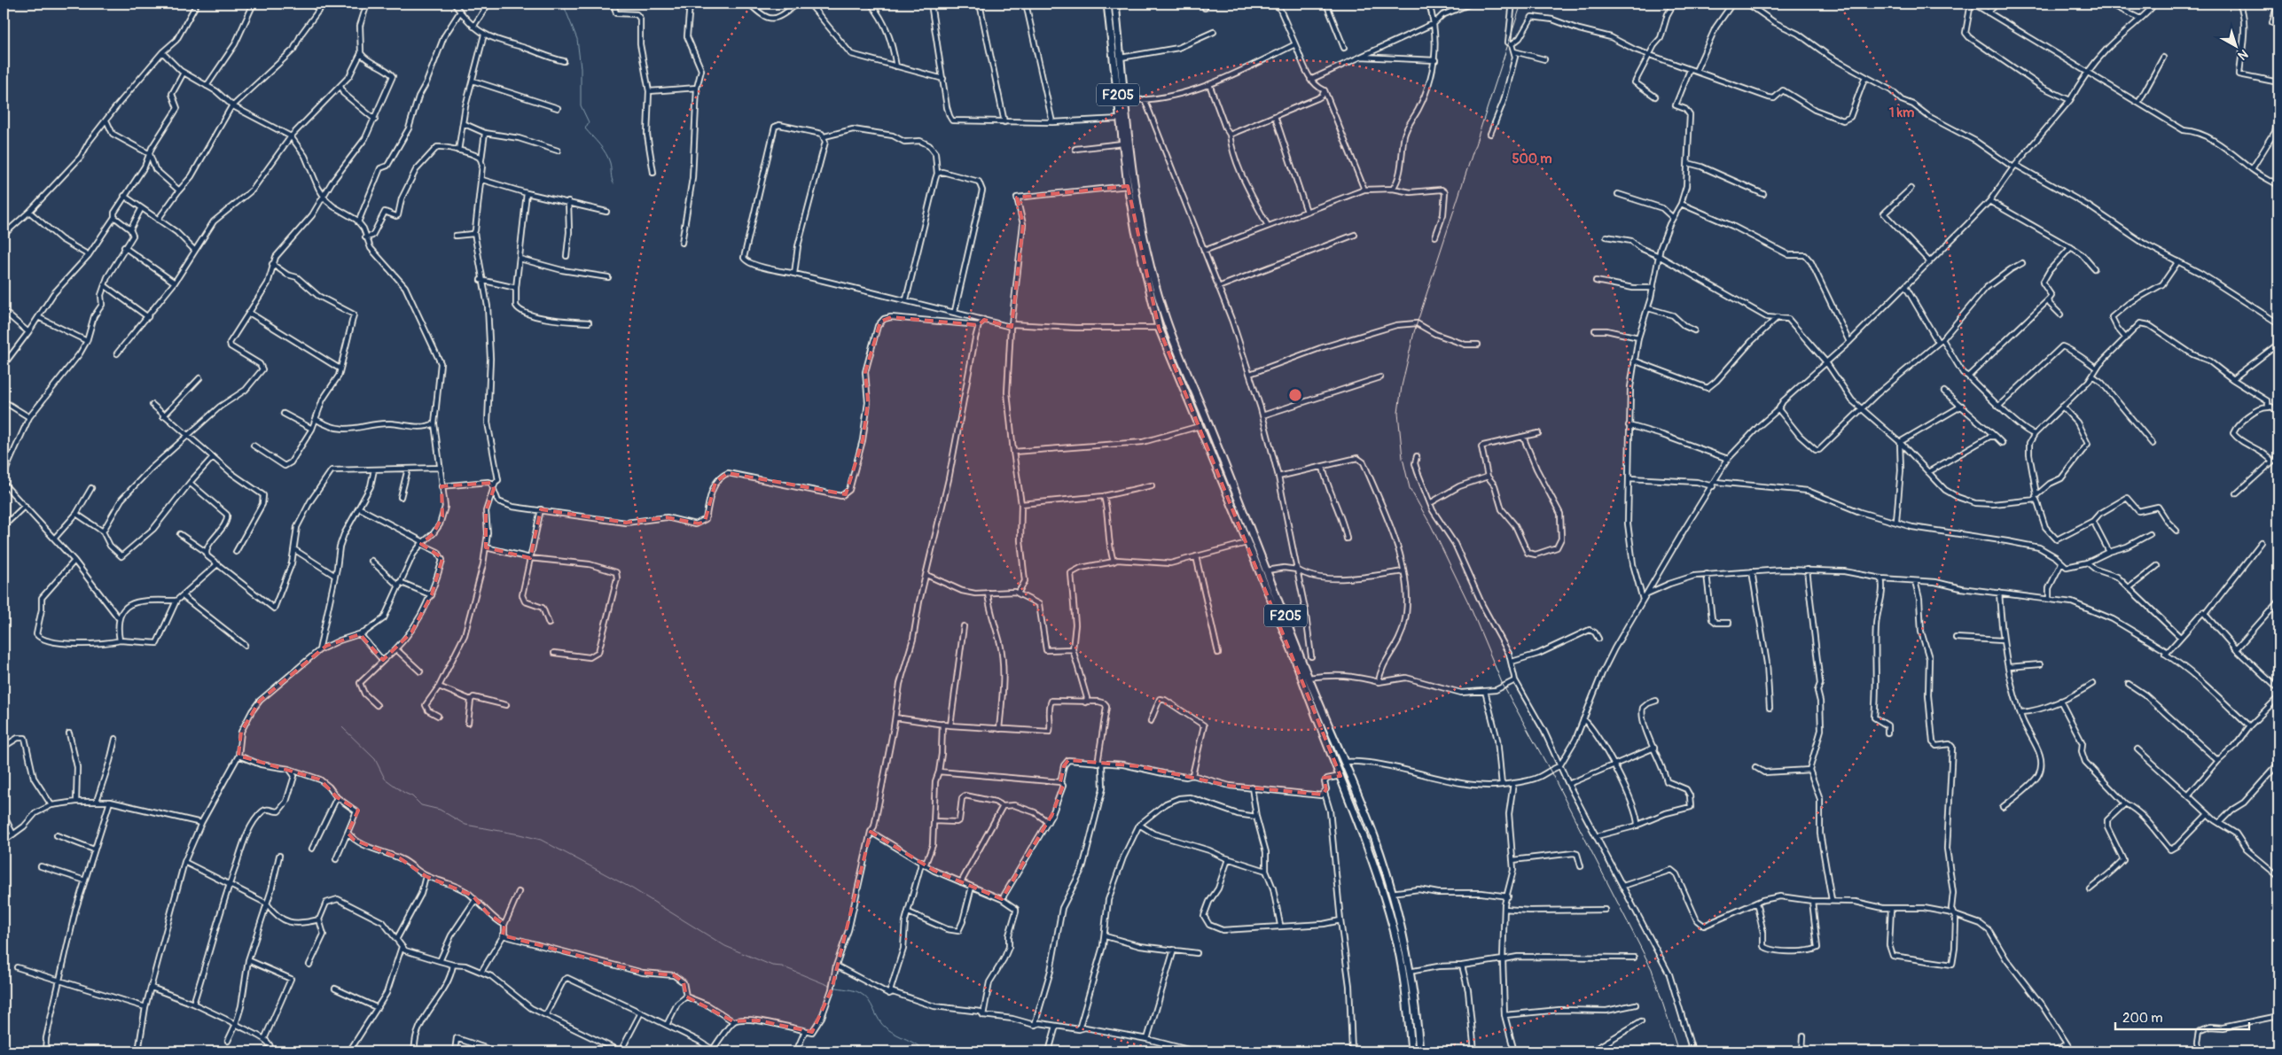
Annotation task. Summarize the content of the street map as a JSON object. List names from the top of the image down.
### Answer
{
  "streets": {
    "main road": ["F205"]
  },
  "scale_bar": "200 m",
  "north": "bottom right",
  "rings": ["1 km", "500 m"]
}
